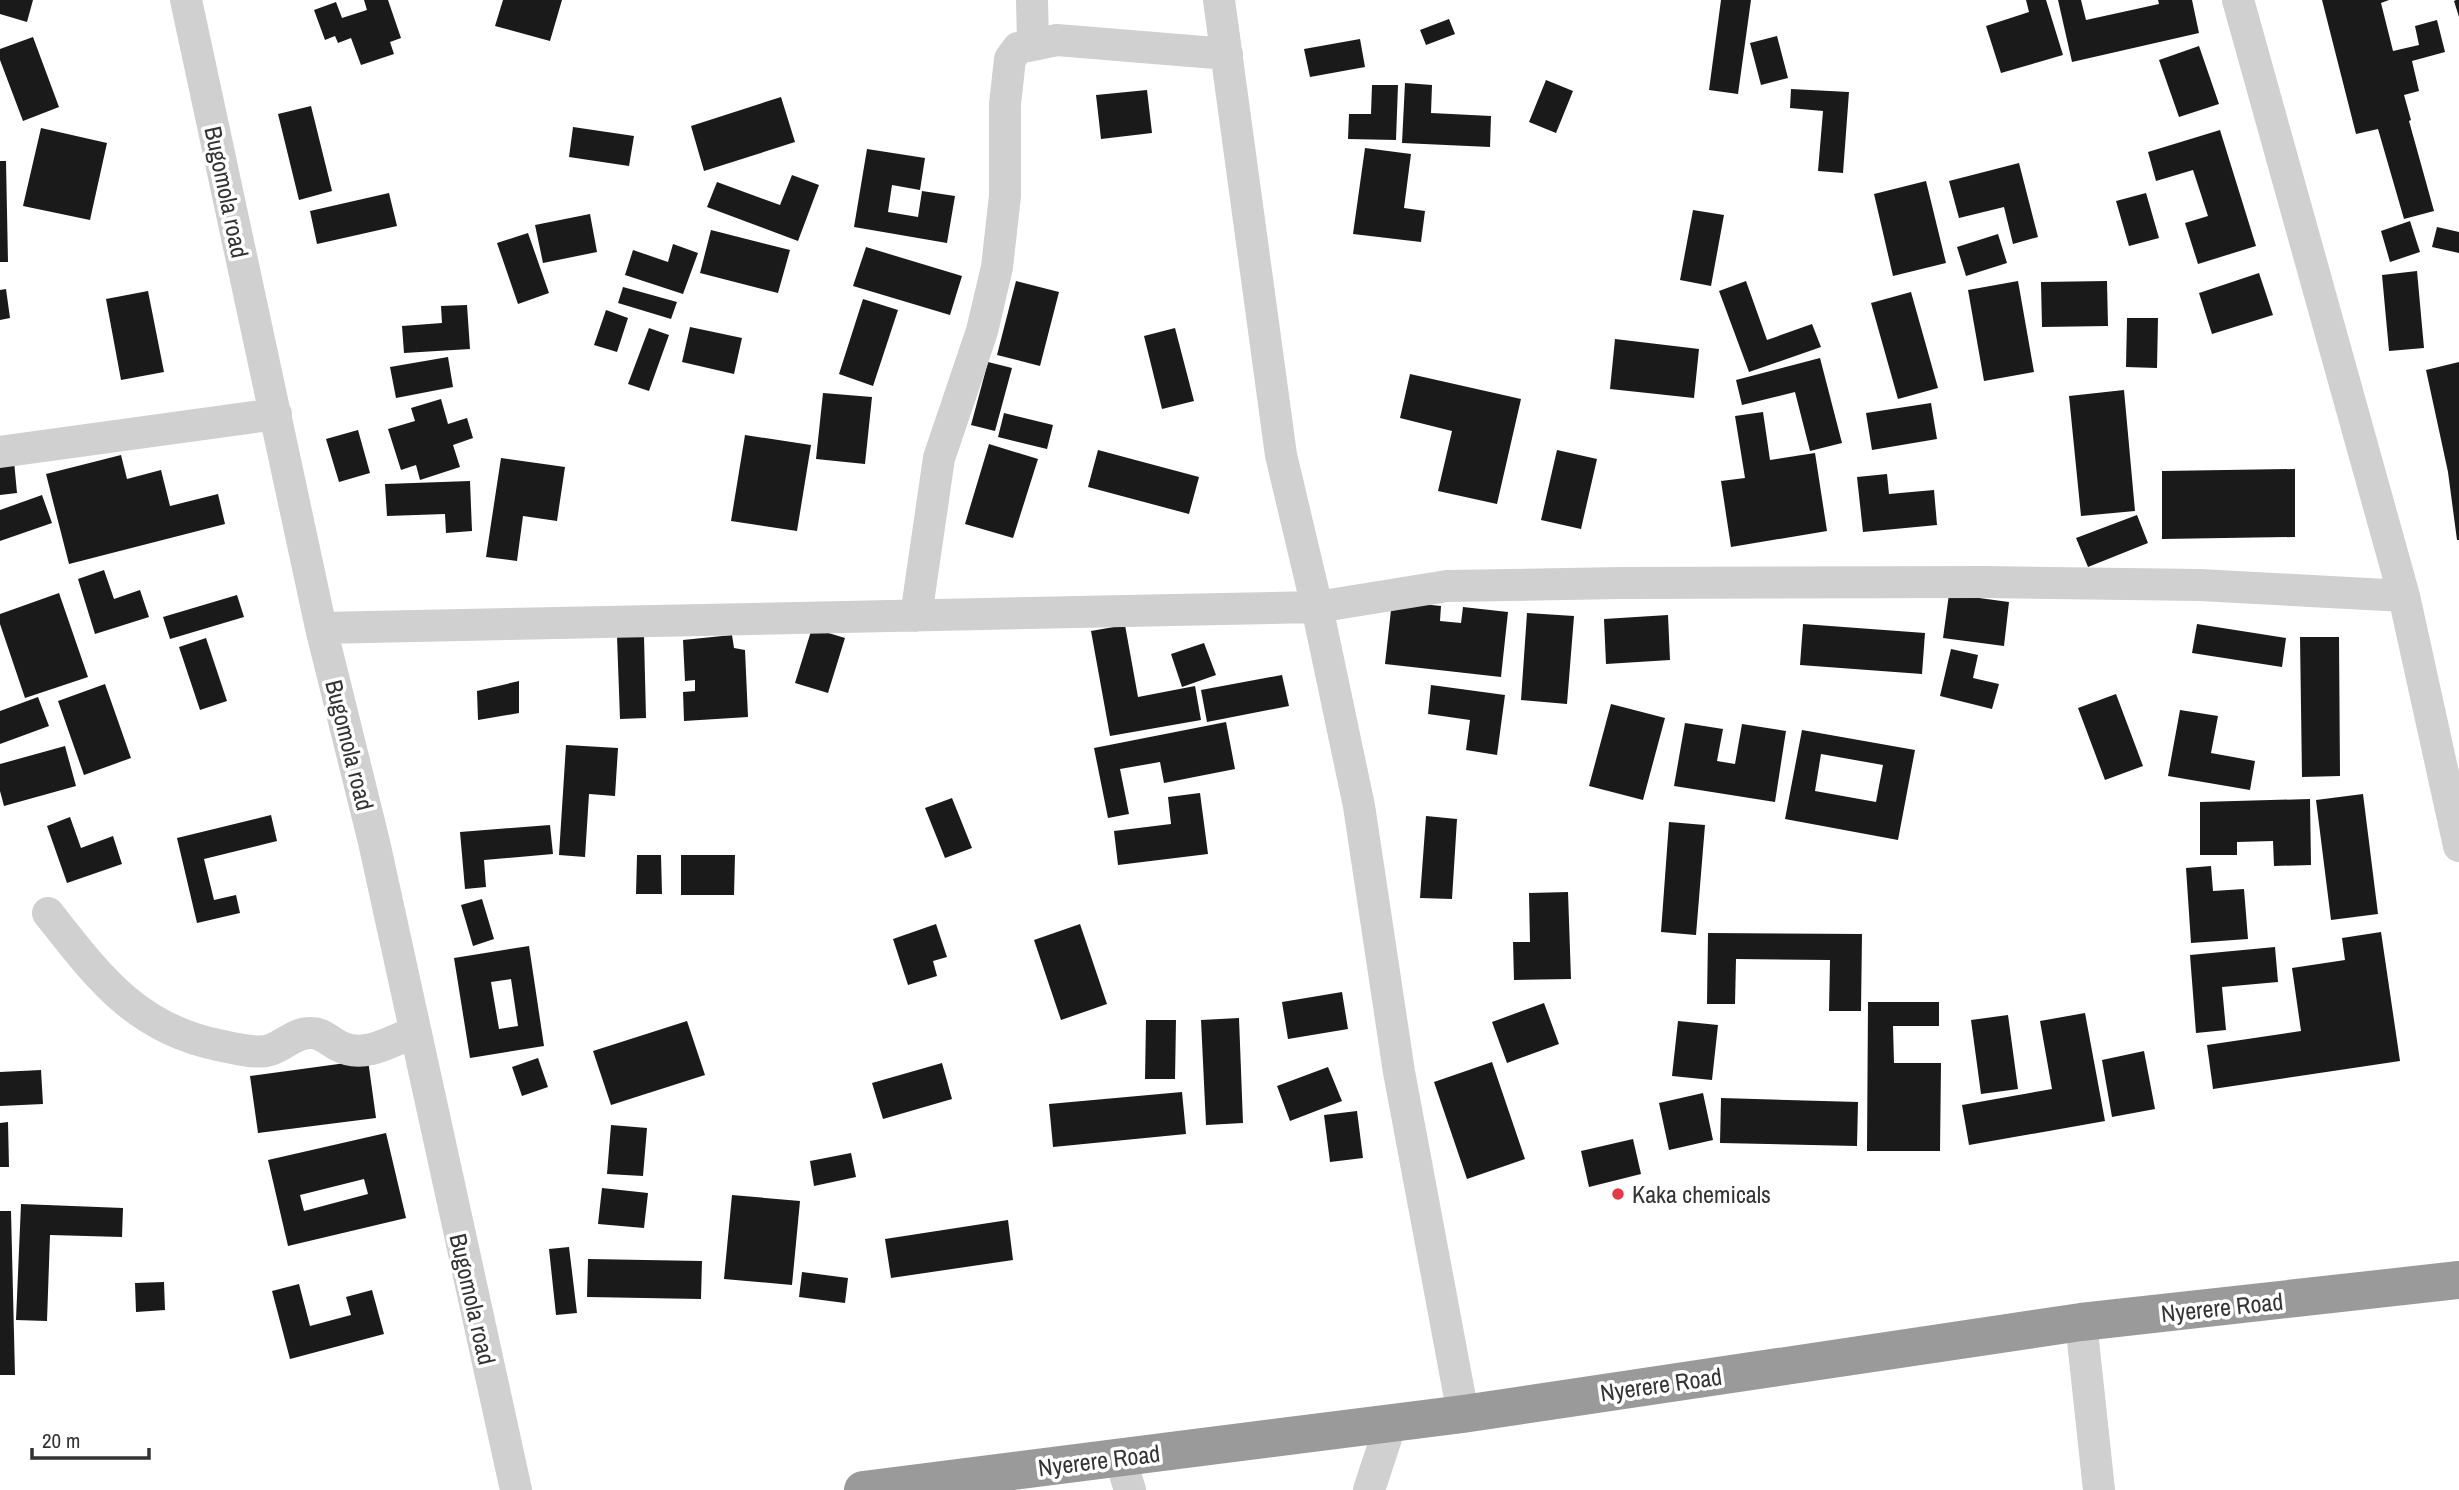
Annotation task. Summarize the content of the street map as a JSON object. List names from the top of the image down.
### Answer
{
  "streets": {
    "highway": ["Nyerere Road"],
    "street": ["Bugomola road"]
  },
  "places": ["Kaka chemicals"],
  "scale_bar": "20 m"
}
